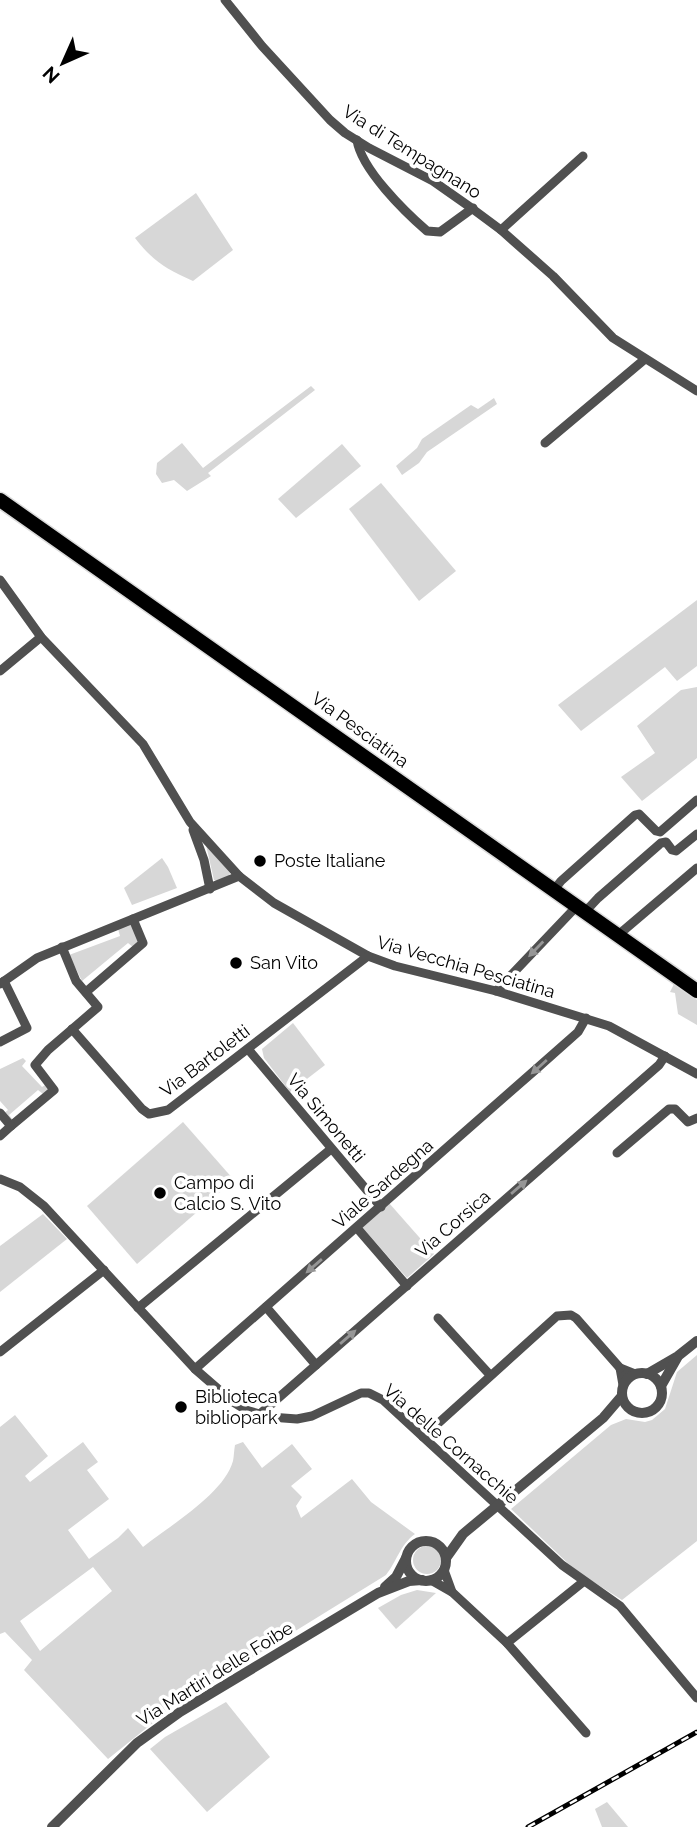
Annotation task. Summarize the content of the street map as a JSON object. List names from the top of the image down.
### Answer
{
  "streets": {
    "main road": ["Via Pesciatina"],
    "street": [
      "Via di Tempagnano",
      "Via Vecchia Pesciatina",
      "Via Bartoletti",
      "Via Simonetti",
      "Viale Sardegna",
      "Via Corsica",
      "Via delle Cornacchie",
      "Via Martiri delle Foibe"
    ]
  },
  "crossings": [
    ["Via Vecchia Pesciatina", "Via Bartoletti"],
    ["Via Vecchia Pesciatina", "Viale Sardegna"],
    ["Via Vecchia Pesciatina", "Via Corsica"],
    ["Via Bartoletti", "Via Simonetti"],
    ["Via Simonetti", "Viale Sardegna"],
    ["Viale Sardegna", "Via delle Cornacchie"],
    ["Via Corsica", "Via delle Cornacchie"]
  ],
  "one_way": ["Viale Sardegna", "Via Corsica"],
  "places": [
    "Poste Italiane",
    "San Vito",
    "Campo di Calcio S. Vito",
    "Biblioteca bibliopark"
  ],
  "north": "bottom left"
}
